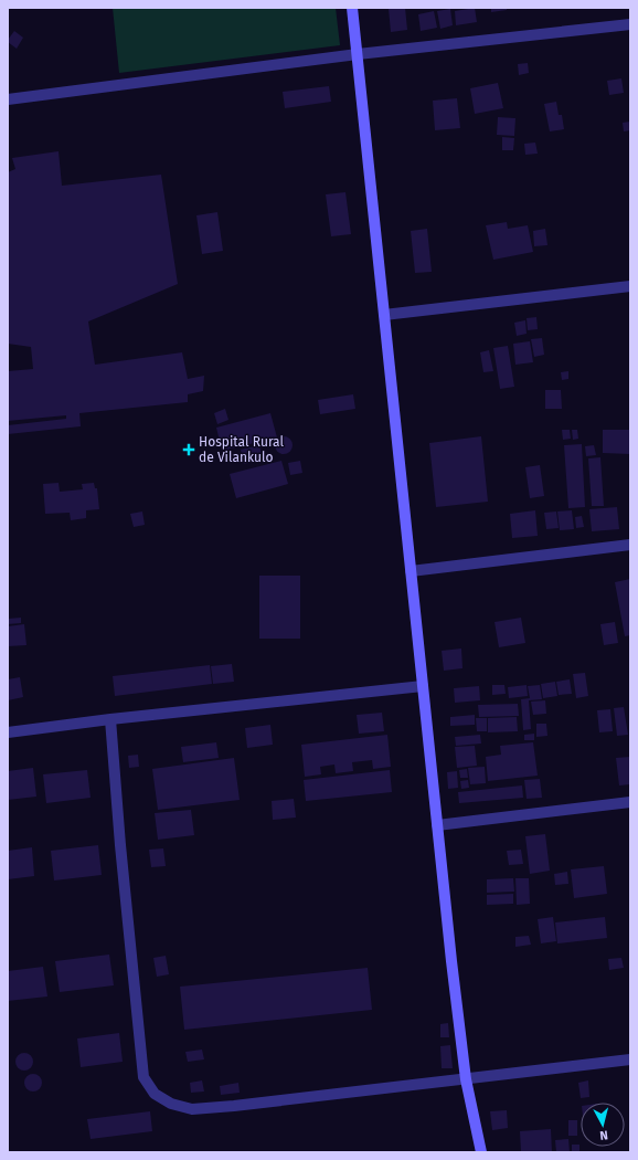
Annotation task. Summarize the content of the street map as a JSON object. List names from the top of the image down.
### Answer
{
  "places": {
    "health": ["Hospital Rural de Vilankulo"]
  },
  "north": "bottom"
}
